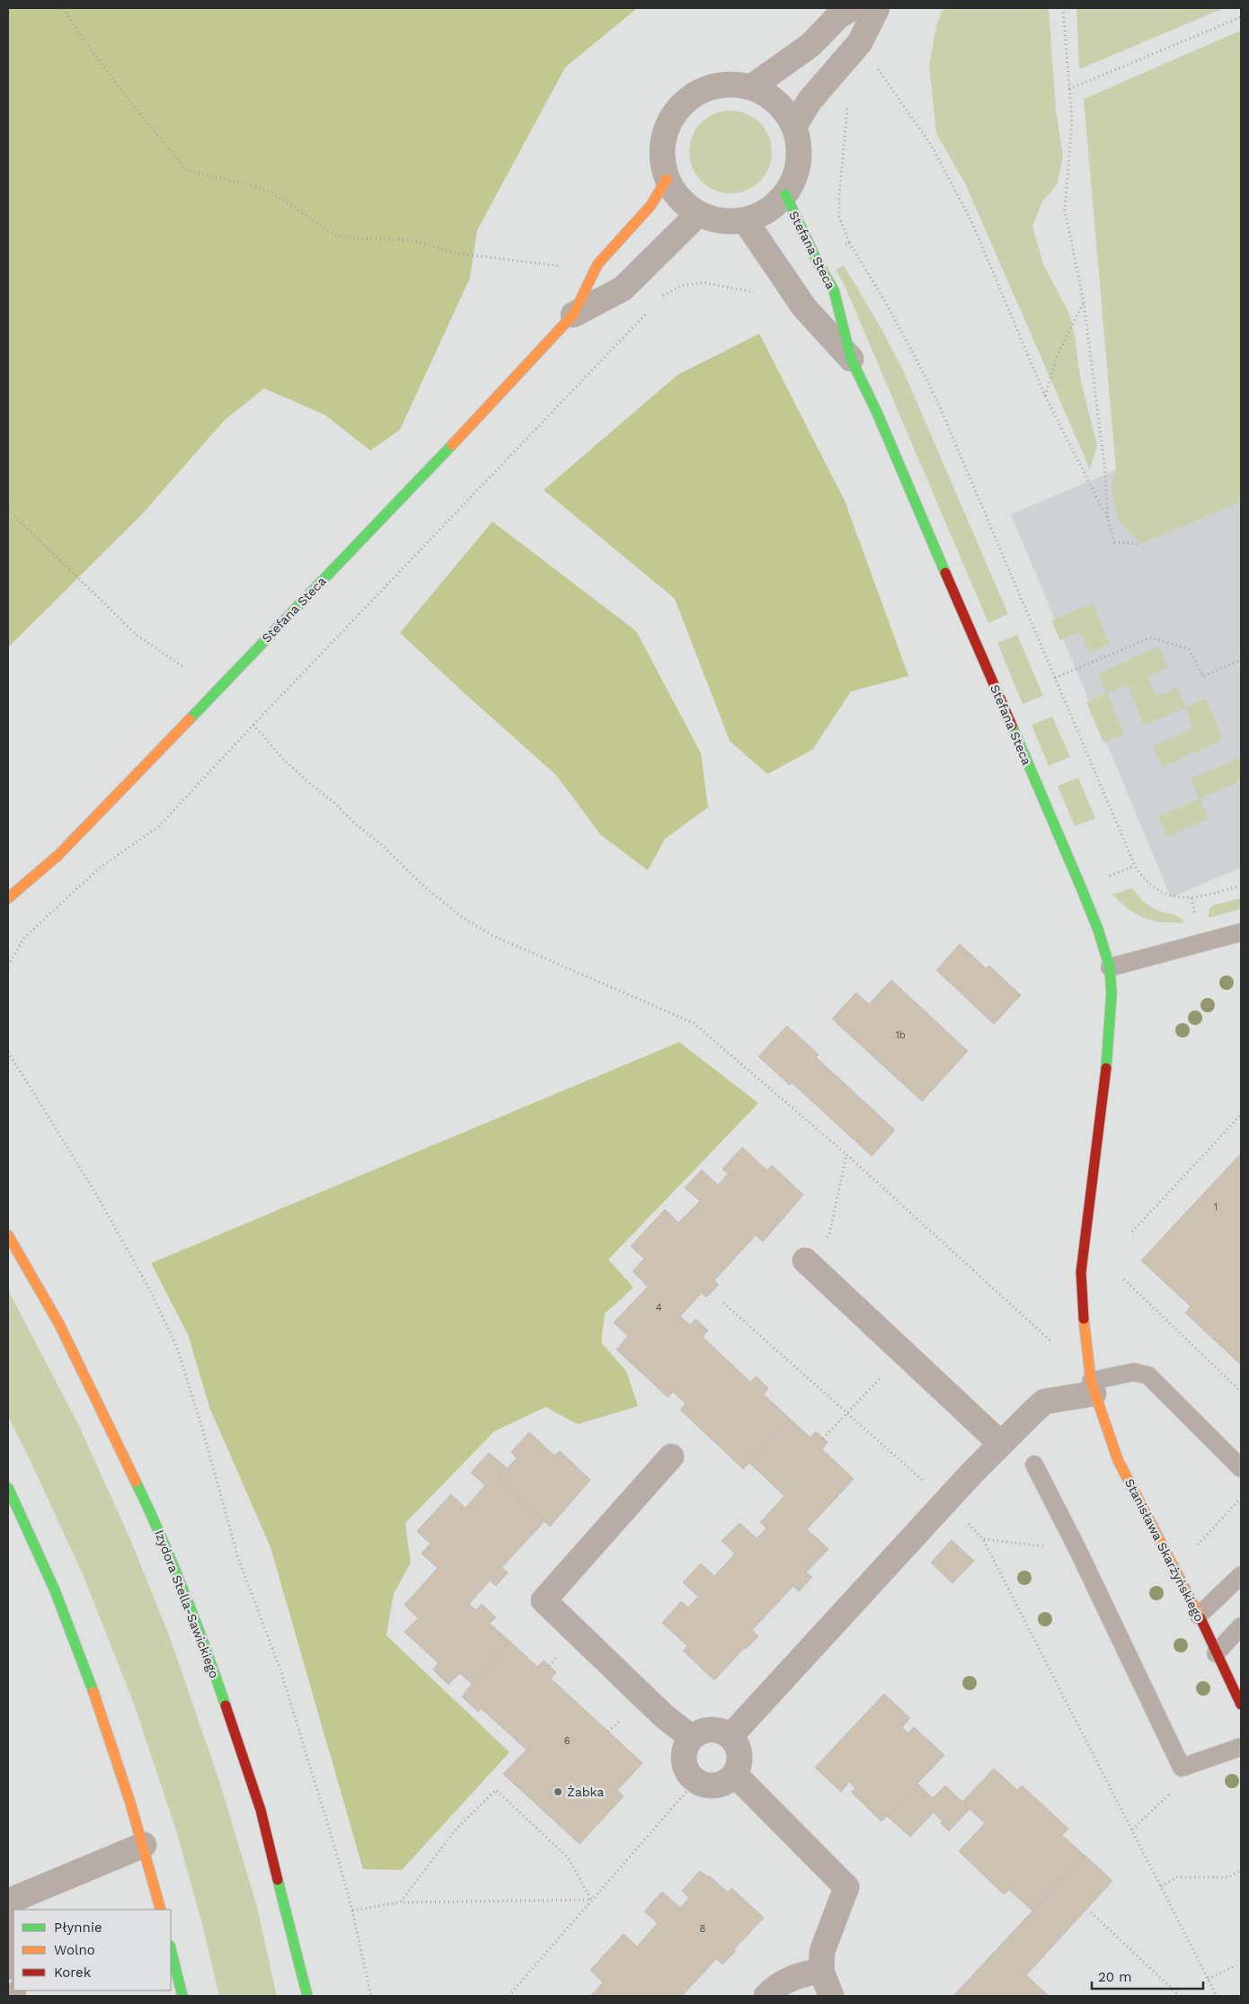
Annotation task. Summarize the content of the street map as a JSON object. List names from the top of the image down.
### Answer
{
  "streets": {
    "street": ["Stefana Steca", "Stanisława Skarżyńskiego", "Izydora Stella-Sawickiego"]
  },
  "crossings": [
    ["Stefana Steca", "Stanisława Skarżyńskiego"]
  ],
  "places": ["Żabka"],
  "house_numbers": [
    "1b",
    "1",
    "4",
    "6",
    "8"
  ],
  "legend": ["Płynnie", "Wolno", "Korek"],
  "scale_bar": "20 m"
}
